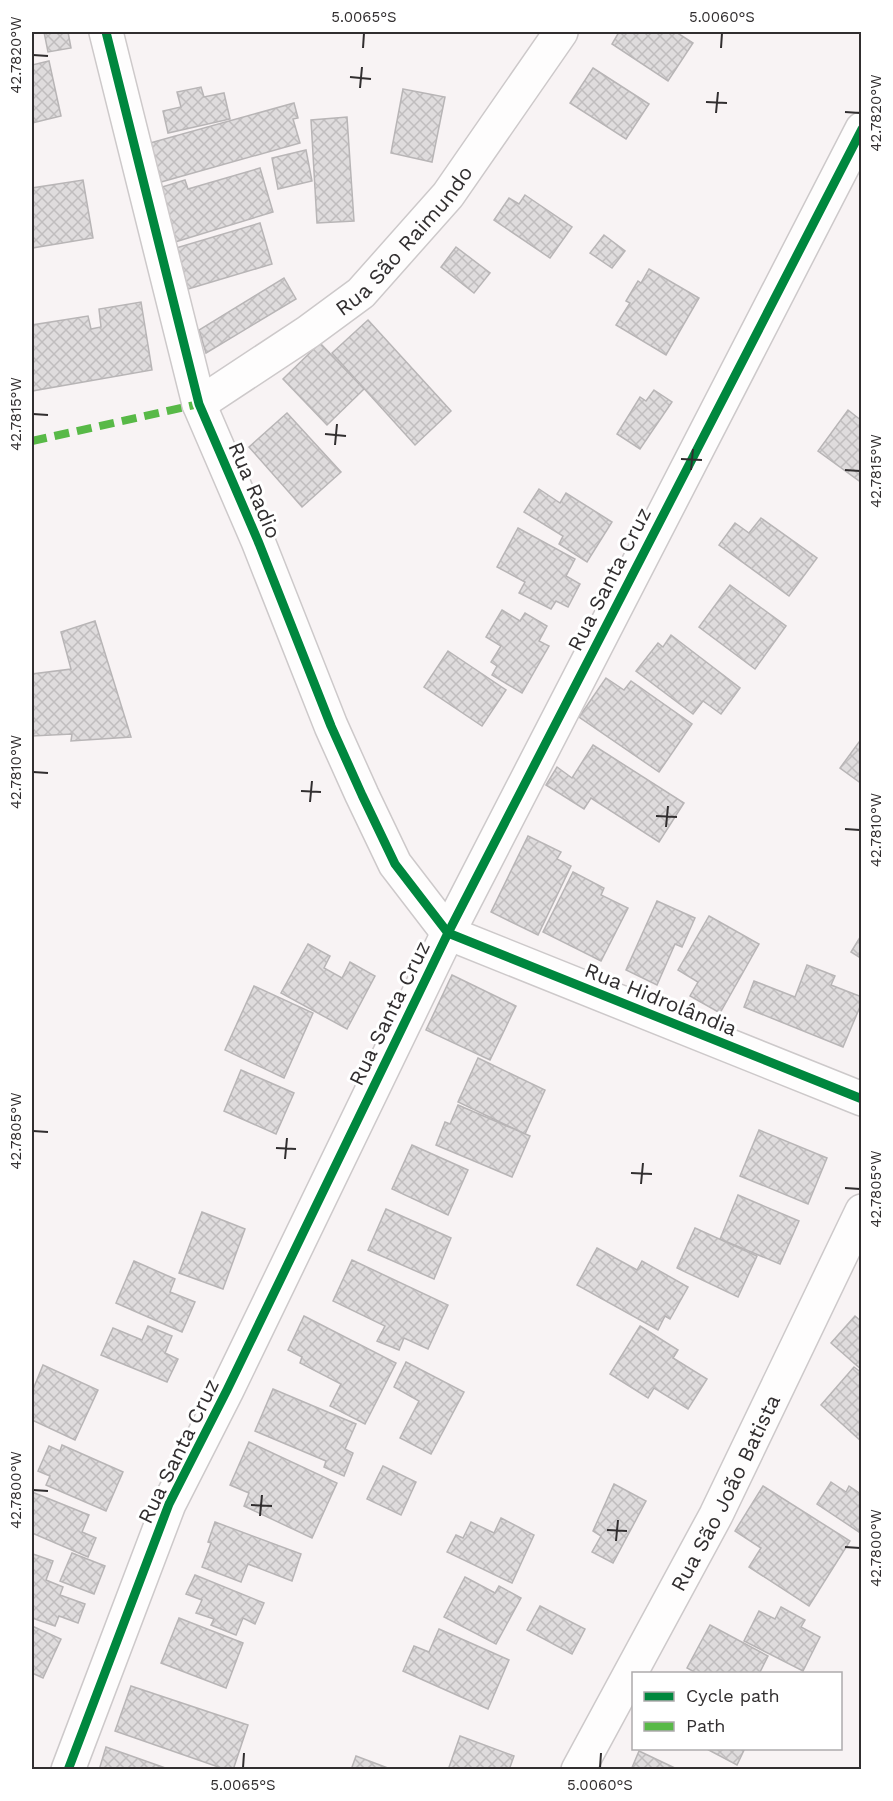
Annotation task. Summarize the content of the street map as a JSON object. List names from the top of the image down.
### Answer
{
  "streets": {
    "street": [
      "Rua São Raimundo",
      "Rua Radio",
      "Rua Santa Cruz",
      "Rua Hidrolândia",
      "Rua São João Batista"
    ]
  },
  "crossings": [
    ["Rua São Raimundo", "Rua Radio"],
    ["Rua Radio", "Rua Santa Cruz"],
    ["Rua Radio", "Rua Hidrolândia"],
    ["Rua Santa Cruz", "Rua Hidrolândia"]
  ],
  "legend": ["Cycle path", "Path"],
  "coordinates": [
    "5.0065°S",
    "5.0060°S",
    "42.7820°W",
    "42.7815°W",
    "42.7810°W",
    "42.7805°W",
    "42.7800°W"
  ]
}
